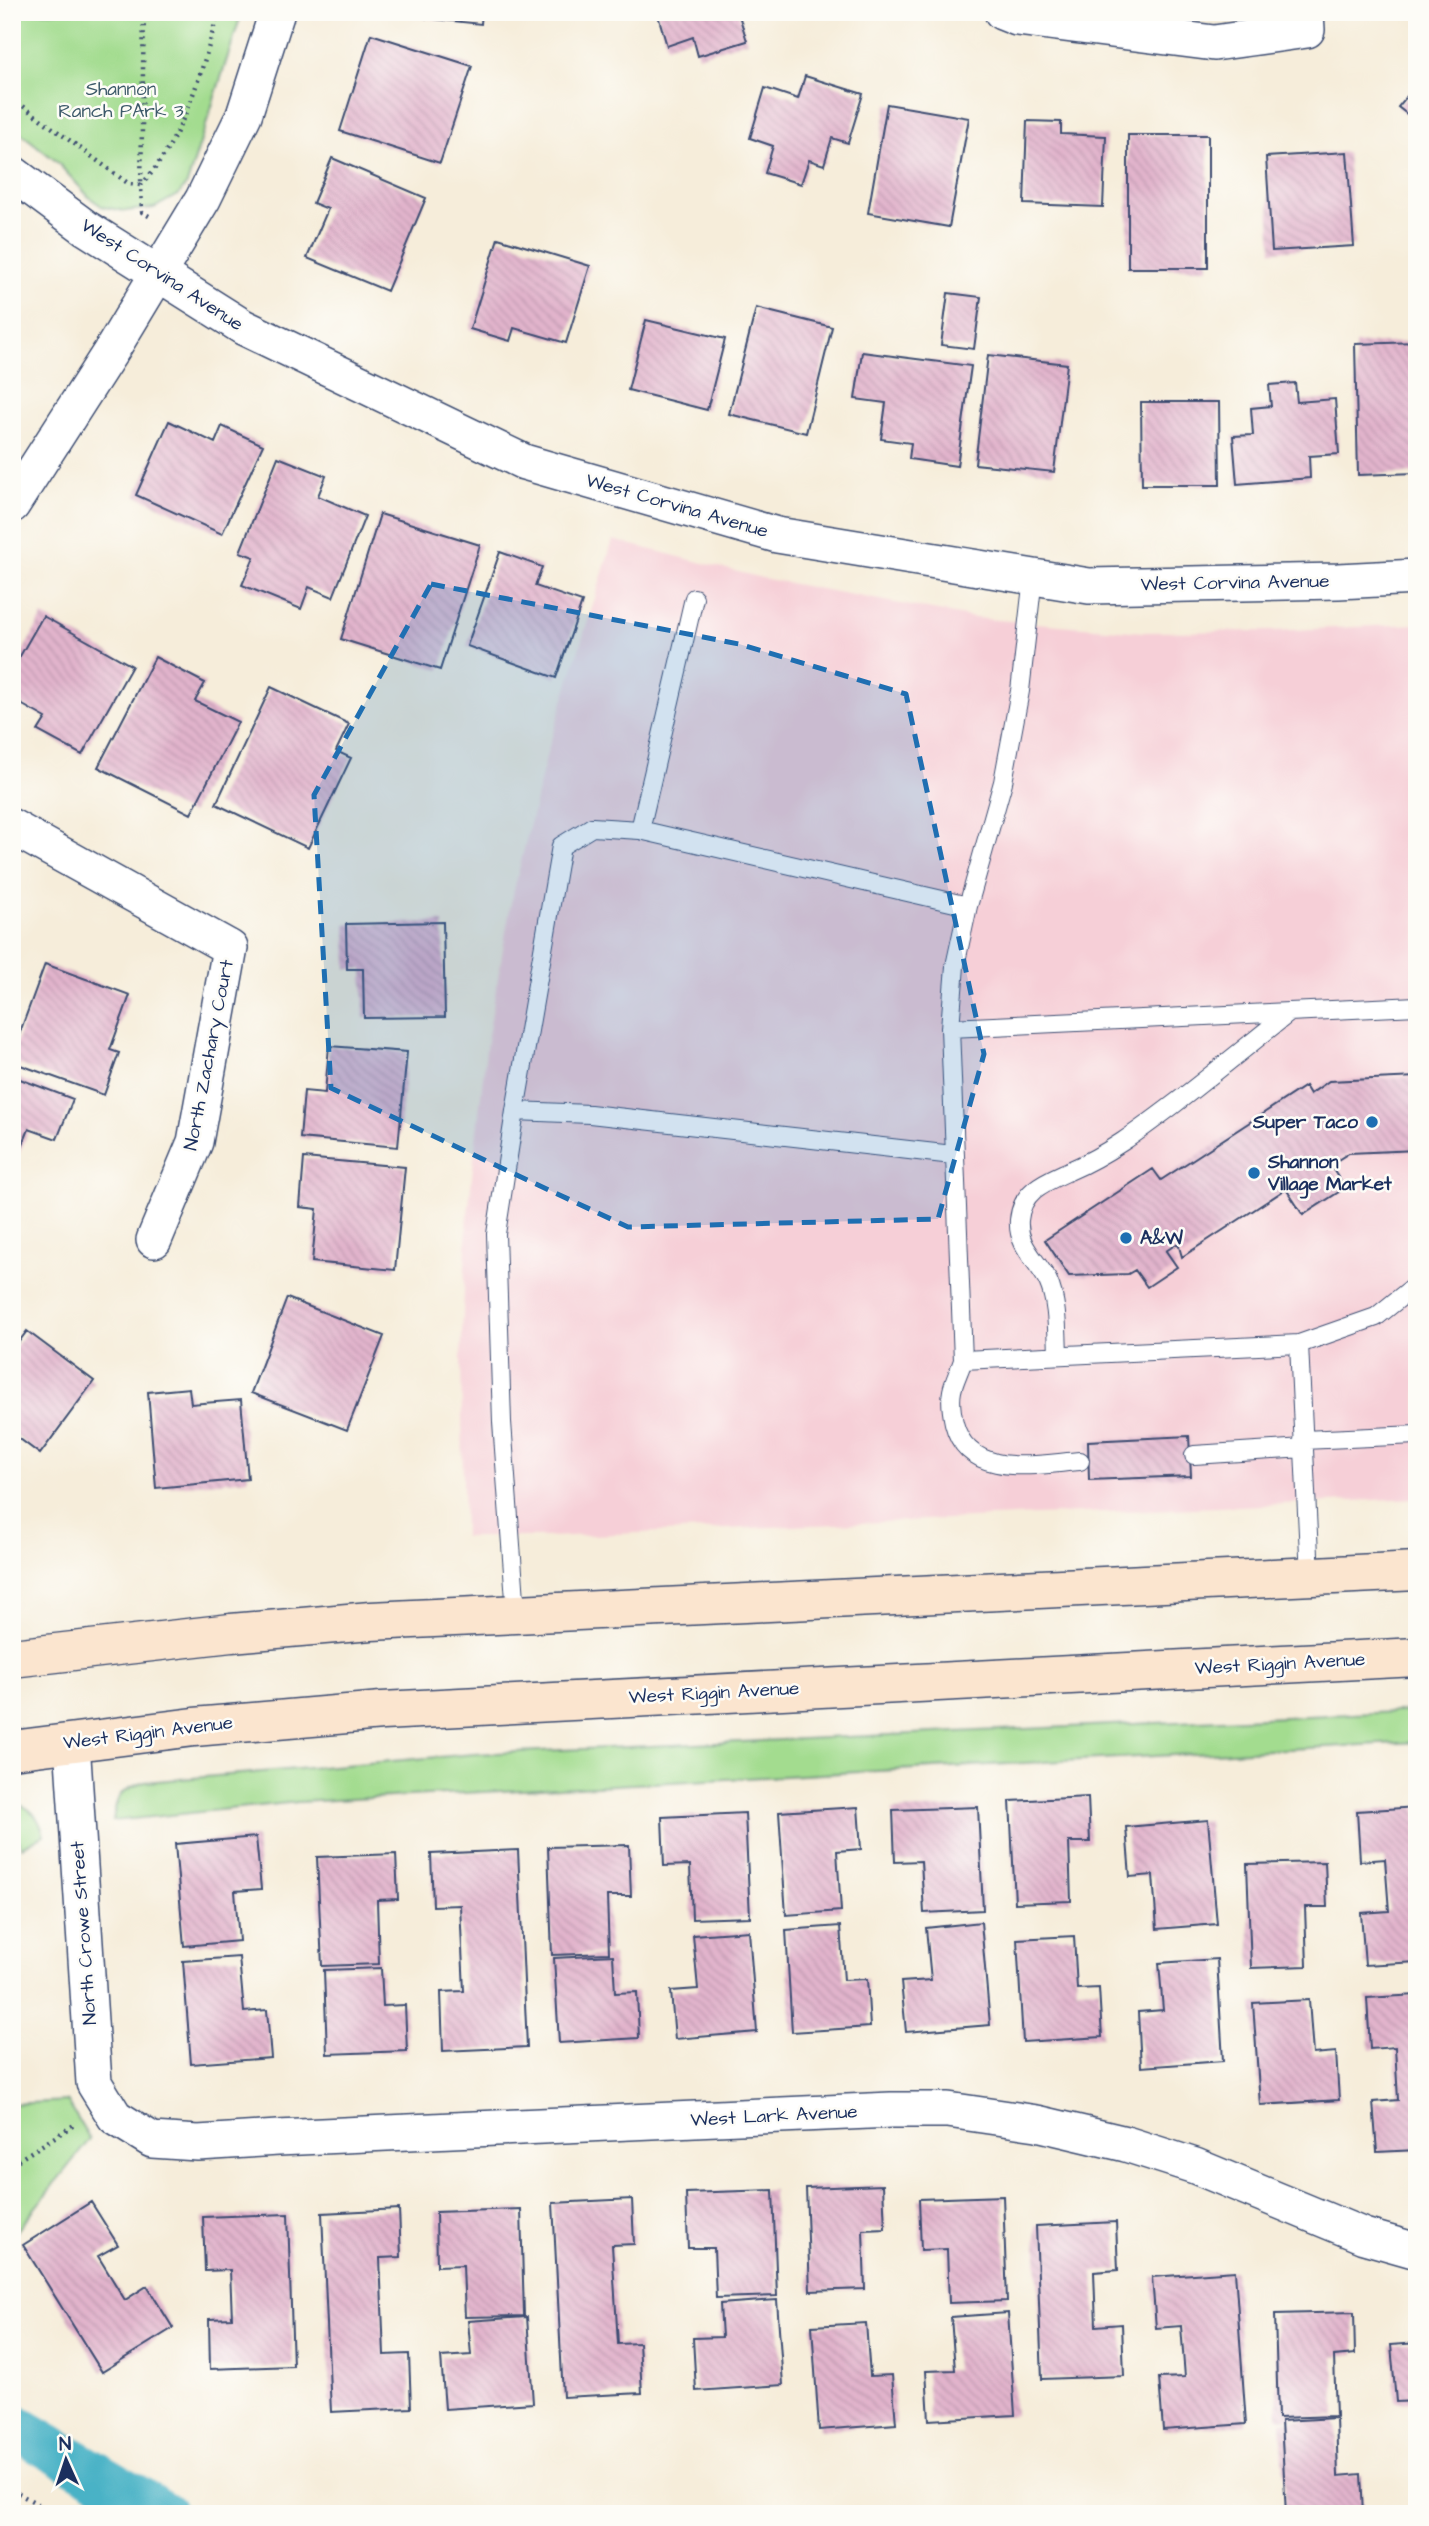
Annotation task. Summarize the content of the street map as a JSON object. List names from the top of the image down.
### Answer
{
  "streets": {
    "main road": ["West Riggin Avenue"],
    "street": [
      "West Corvina Avenue",
      "North Zachary Court",
      "North Crowe Street",
      "West Lark Avenue"
    ]
  },
  "crossings": [
    ["West Riggin Avenue", "North Crowe Street"],
    ["North Crowe Street", "West Lark Avenue"]
  ],
  "parks": ["Shannon Ranch PArk 3"],
  "places": ["Super Taco", "Shannon Village Market", "A&W"],
  "north": "top"
}
